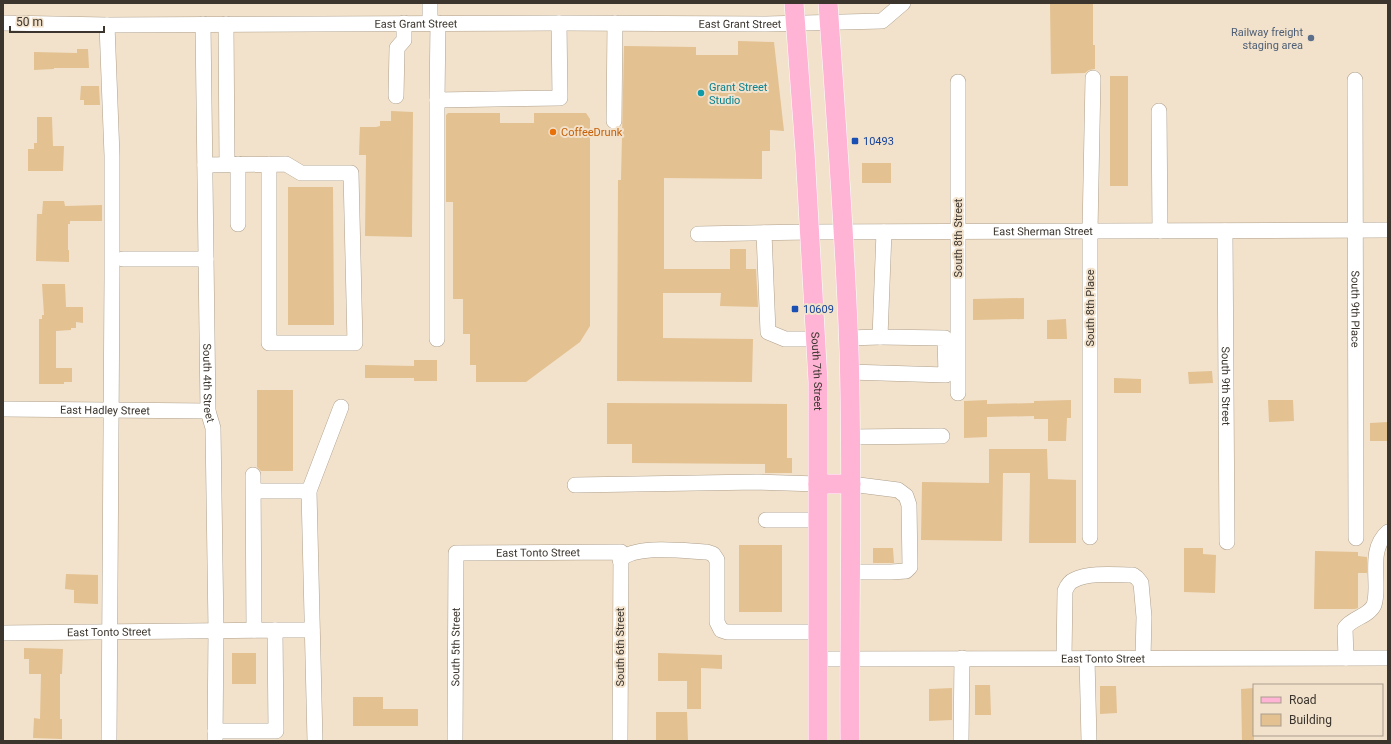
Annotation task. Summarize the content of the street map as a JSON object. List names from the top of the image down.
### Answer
{
  "streets": {
    "main road": ["South 7th Street"],
    "street": [
      "East Grant Street",
      "East Sherman Street",
      "South 8th Street",
      "South 8th Place",
      "South 9th Place",
      "South 4th Street",
      "South 9th Street",
      "East Hadley Street",
      "East Tonto Street",
      "South 5th Street",
      "South 6th Street"
    ]
  },
  "crossings": [
    ["East Grant Street", "South 7th Street"],
    ["East Grant Street", "South 4th Street"],
    ["East Sherman Street", "South 8th Street"],
    ["East Sherman Street", "South 8th Place"],
    ["East Sherman Street", "South 9th Place"],
    ["East Sherman Street", "South 7th Street"],
    ["East Sherman Street", "South 9th Street"],
    ["South 7th Street", "East Tonto Street"],
    ["South 4th Street", "East Hadley Street"],
    ["South 4th Street", "East Tonto Street"],
    ["East Tonto Street", "South 5th Street"],
    ["East Tonto Street", "South 6th Street"]
  ],
  "places": {
    "other": ["Railway freight staging area", "Grant Street Studio", "CoffeeDrunk"],
    "transit": ["10493", "10609"]
  },
  "legend": ["Road", "Building"],
  "scale_bar": "50 m"
}
